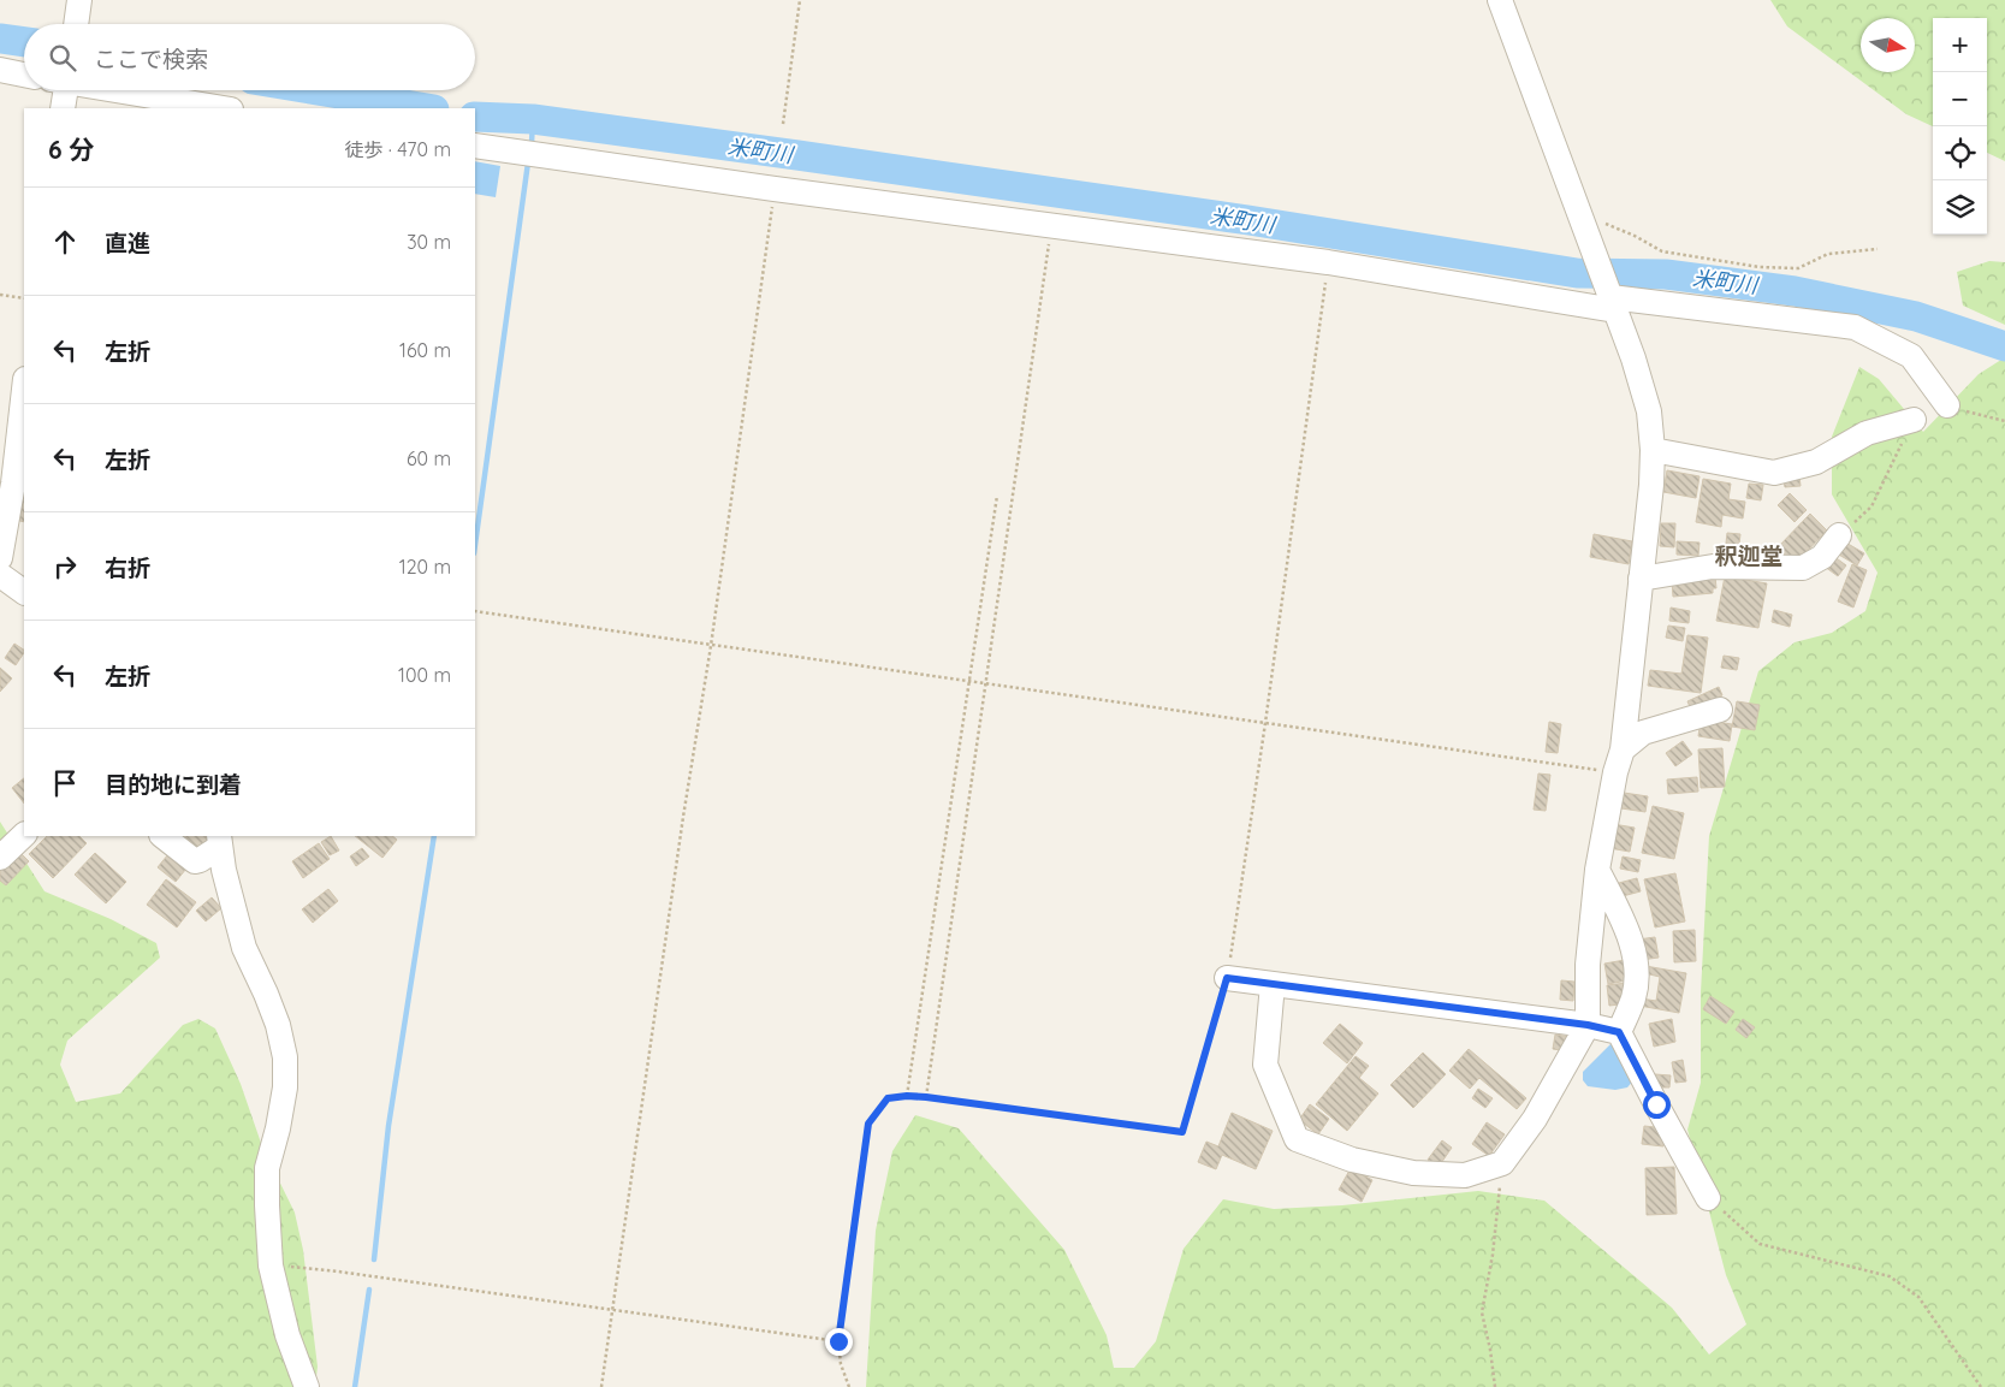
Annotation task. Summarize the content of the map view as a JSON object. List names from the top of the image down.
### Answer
{
  "districts": ["釈迦堂"],
  "water": ["米町川"],
  "north": "right",
  "page": {
    "map_buttons": ["+", "−"],
    "search": "ここで検索",
    "heading": ["6 分", "徒歩 · 470 m"],
    "list": [
      ["直進", "30 m"],
      ["左折", "160 m"],
      ["左折", "60 m"],
      ["右折", "120 m"],
      ["左折", "100 m"],
      "目的地に到着"
    ]
  }
}
